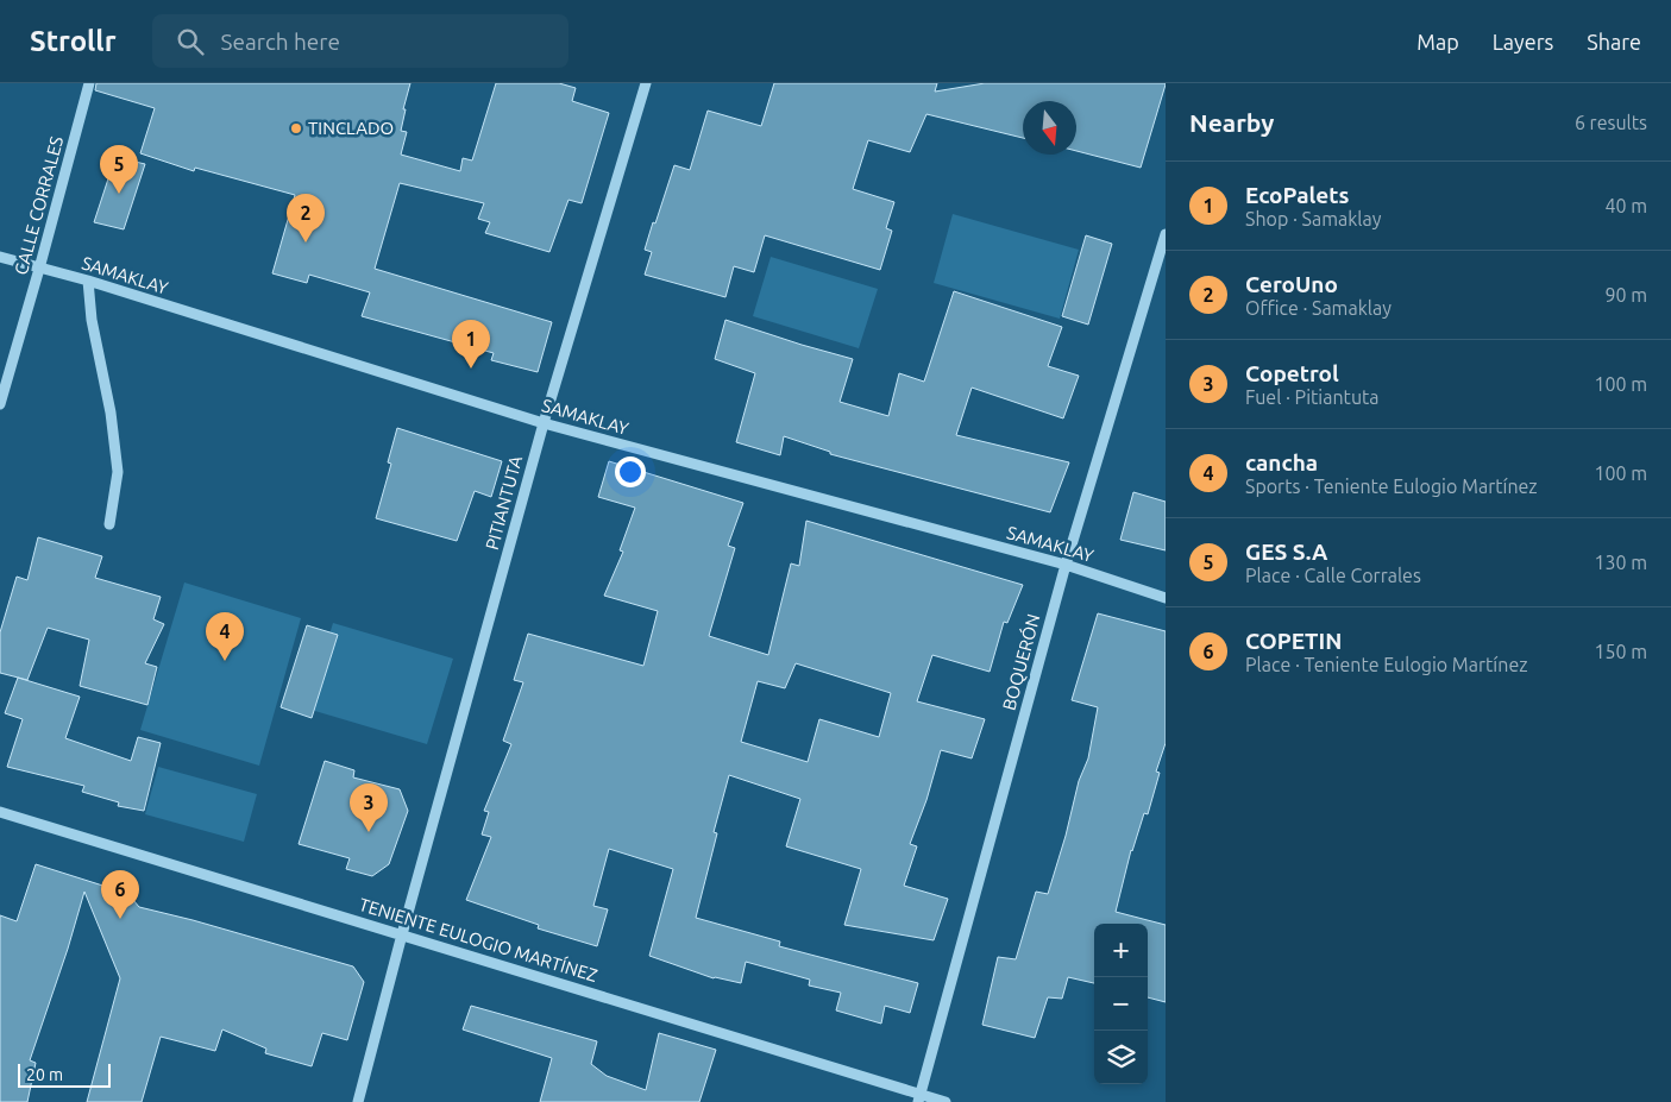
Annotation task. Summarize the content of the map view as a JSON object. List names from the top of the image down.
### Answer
{
  "streets": {
    "street": [
      "CALLE CORRALES",
      "SAMAKLAY",
      "PITIANTUTA",
      "BOQUERÓN",
      "TENIENTE EULOGIO MARTÍNEZ"
    ]
  },
  "crossings": [
    ["CALLE CORRALES", "SAMAKLAY"],
    ["SAMAKLAY", "PITIANTUTA"],
    ["SAMAKLAY", "BOQUERÓN"],
    ["PITIANTUTA", "TENIENTE EULOGIO MARTÍNEZ"],
    ["BOQUERÓN", "TENIENTE EULOGIO MARTÍNEZ"]
  ],
  "places": ["TINCLADO"],
  "scale_bar": "20 m",
  "north": "bottom",
  "page": {
    "header": "Strollr",
    "search": "Search here",
    "nav": ["Map", "Layers", "Share"],
    "heading": ["Nearby", "6 results"],
    "pins": [
      "5",
      "2",
      "1",
      "4",
      "3",
      "6"
    ],
    "list": [
      {
        "mark": "1",
        "name": "EcoPalets",
        "note": "Shop · Samaklay",
        "value": "40 m"
      },
      {
        "mark": "2",
        "name": "CeroUno",
        "note": "Office · Samaklay",
        "value": "90 m"
      },
      {
        "mark": "3",
        "name": "Copetrol",
        "note": "Fuel · Pitiantuta",
        "value": "100 m"
      },
      {
        "mark": "4",
        "name": "cancha",
        "note": "Sports · Teniente Eulogio Martínez",
        "value": "100 m"
      },
      {
        "mark": "5",
        "name": "GES S.A",
        "note": "Place · Calle Corrales",
        "value": "130 m"
      },
      {
        "mark": "6",
        "name": "COPETIN",
        "note": "Place · Teniente Eulogio Martínez",
        "value": "150 m"
      }
    ],
    "map_buttons": ["+", "−"],
    "scale": "20 m"
  }
}
